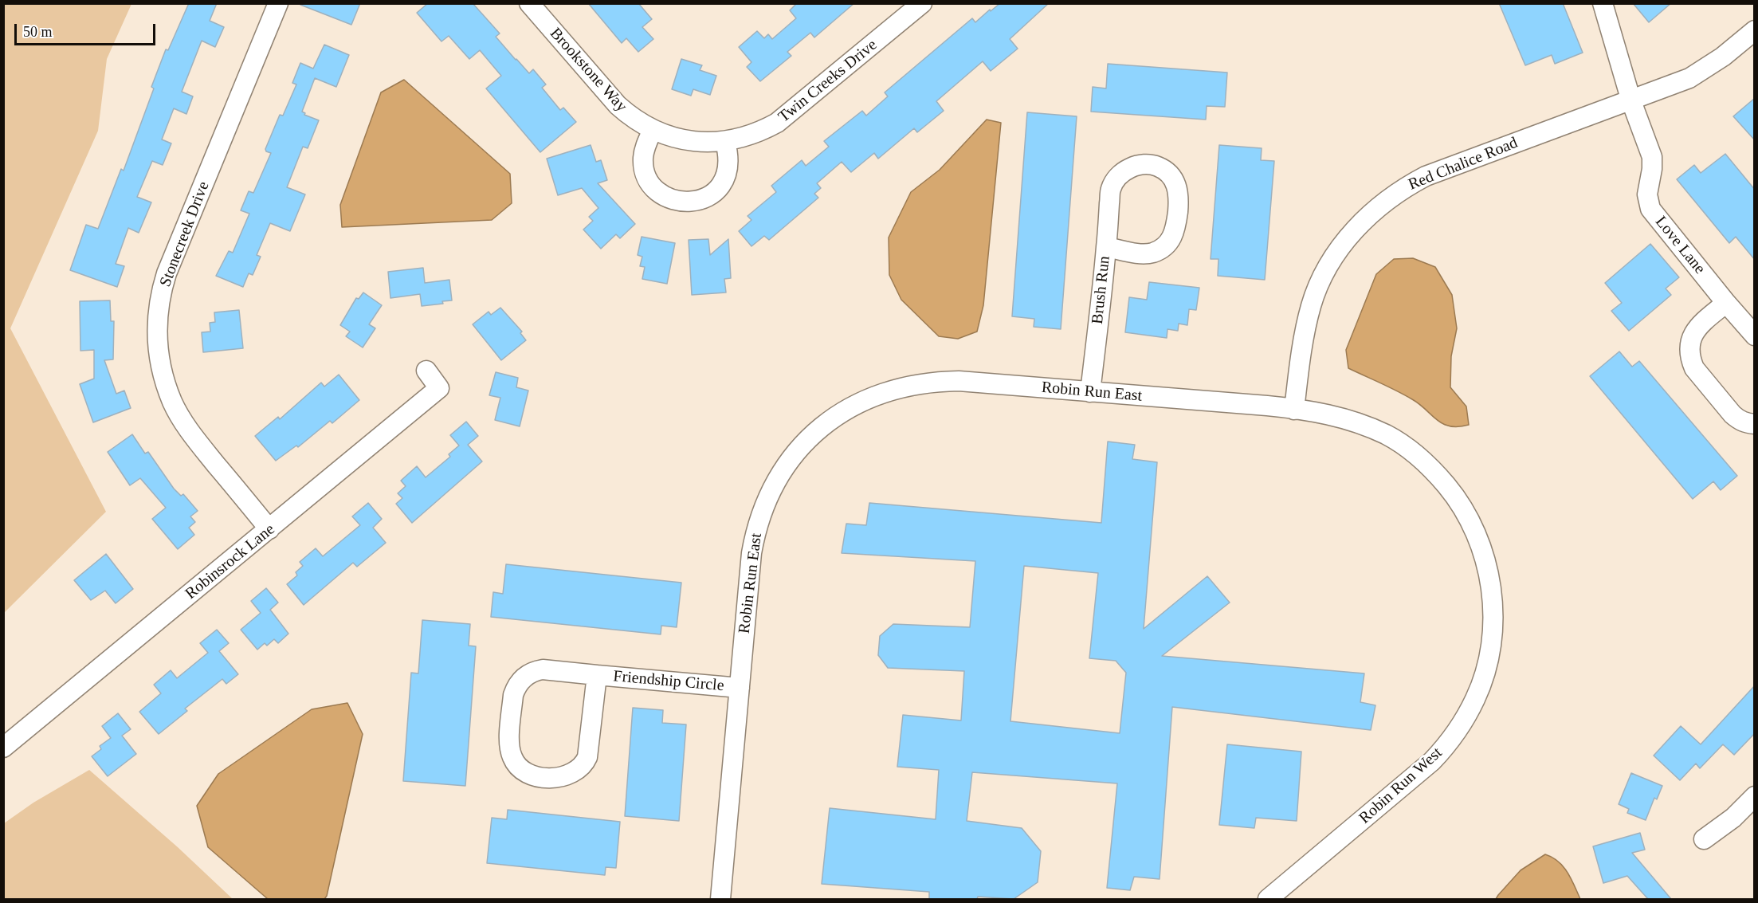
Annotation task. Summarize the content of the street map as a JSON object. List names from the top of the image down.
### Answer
{
  "streets": {
    "street": [
      "Brookstone Way",
      "Twin Creeks Drive",
      "Red Chalice Road",
      "Stonecreek Drive",
      "Love Lane",
      "Brush Run",
      "Robin Run East",
      "Robinsrock Lane",
      "Friendship Circle",
      "Robin Run West"
    ]
  },
  "crossings": [
    ["Brookstone Way", "Twin Creeks Drive"],
    ["Red Chalice Road", "Love Lane"],
    ["Red Chalice Road", "Robin Run East"],
    ["Red Chalice Road", "Robin Run West"],
    ["Stonecreek Drive", "Robinsrock Lane"],
    ["Brush Run", "Robin Run East"],
    ["Robin Run East", "Friendship Circle"],
    ["Robin Run East", "Robin Run West"]
  ],
  "scale_bar": "50 m"
}
